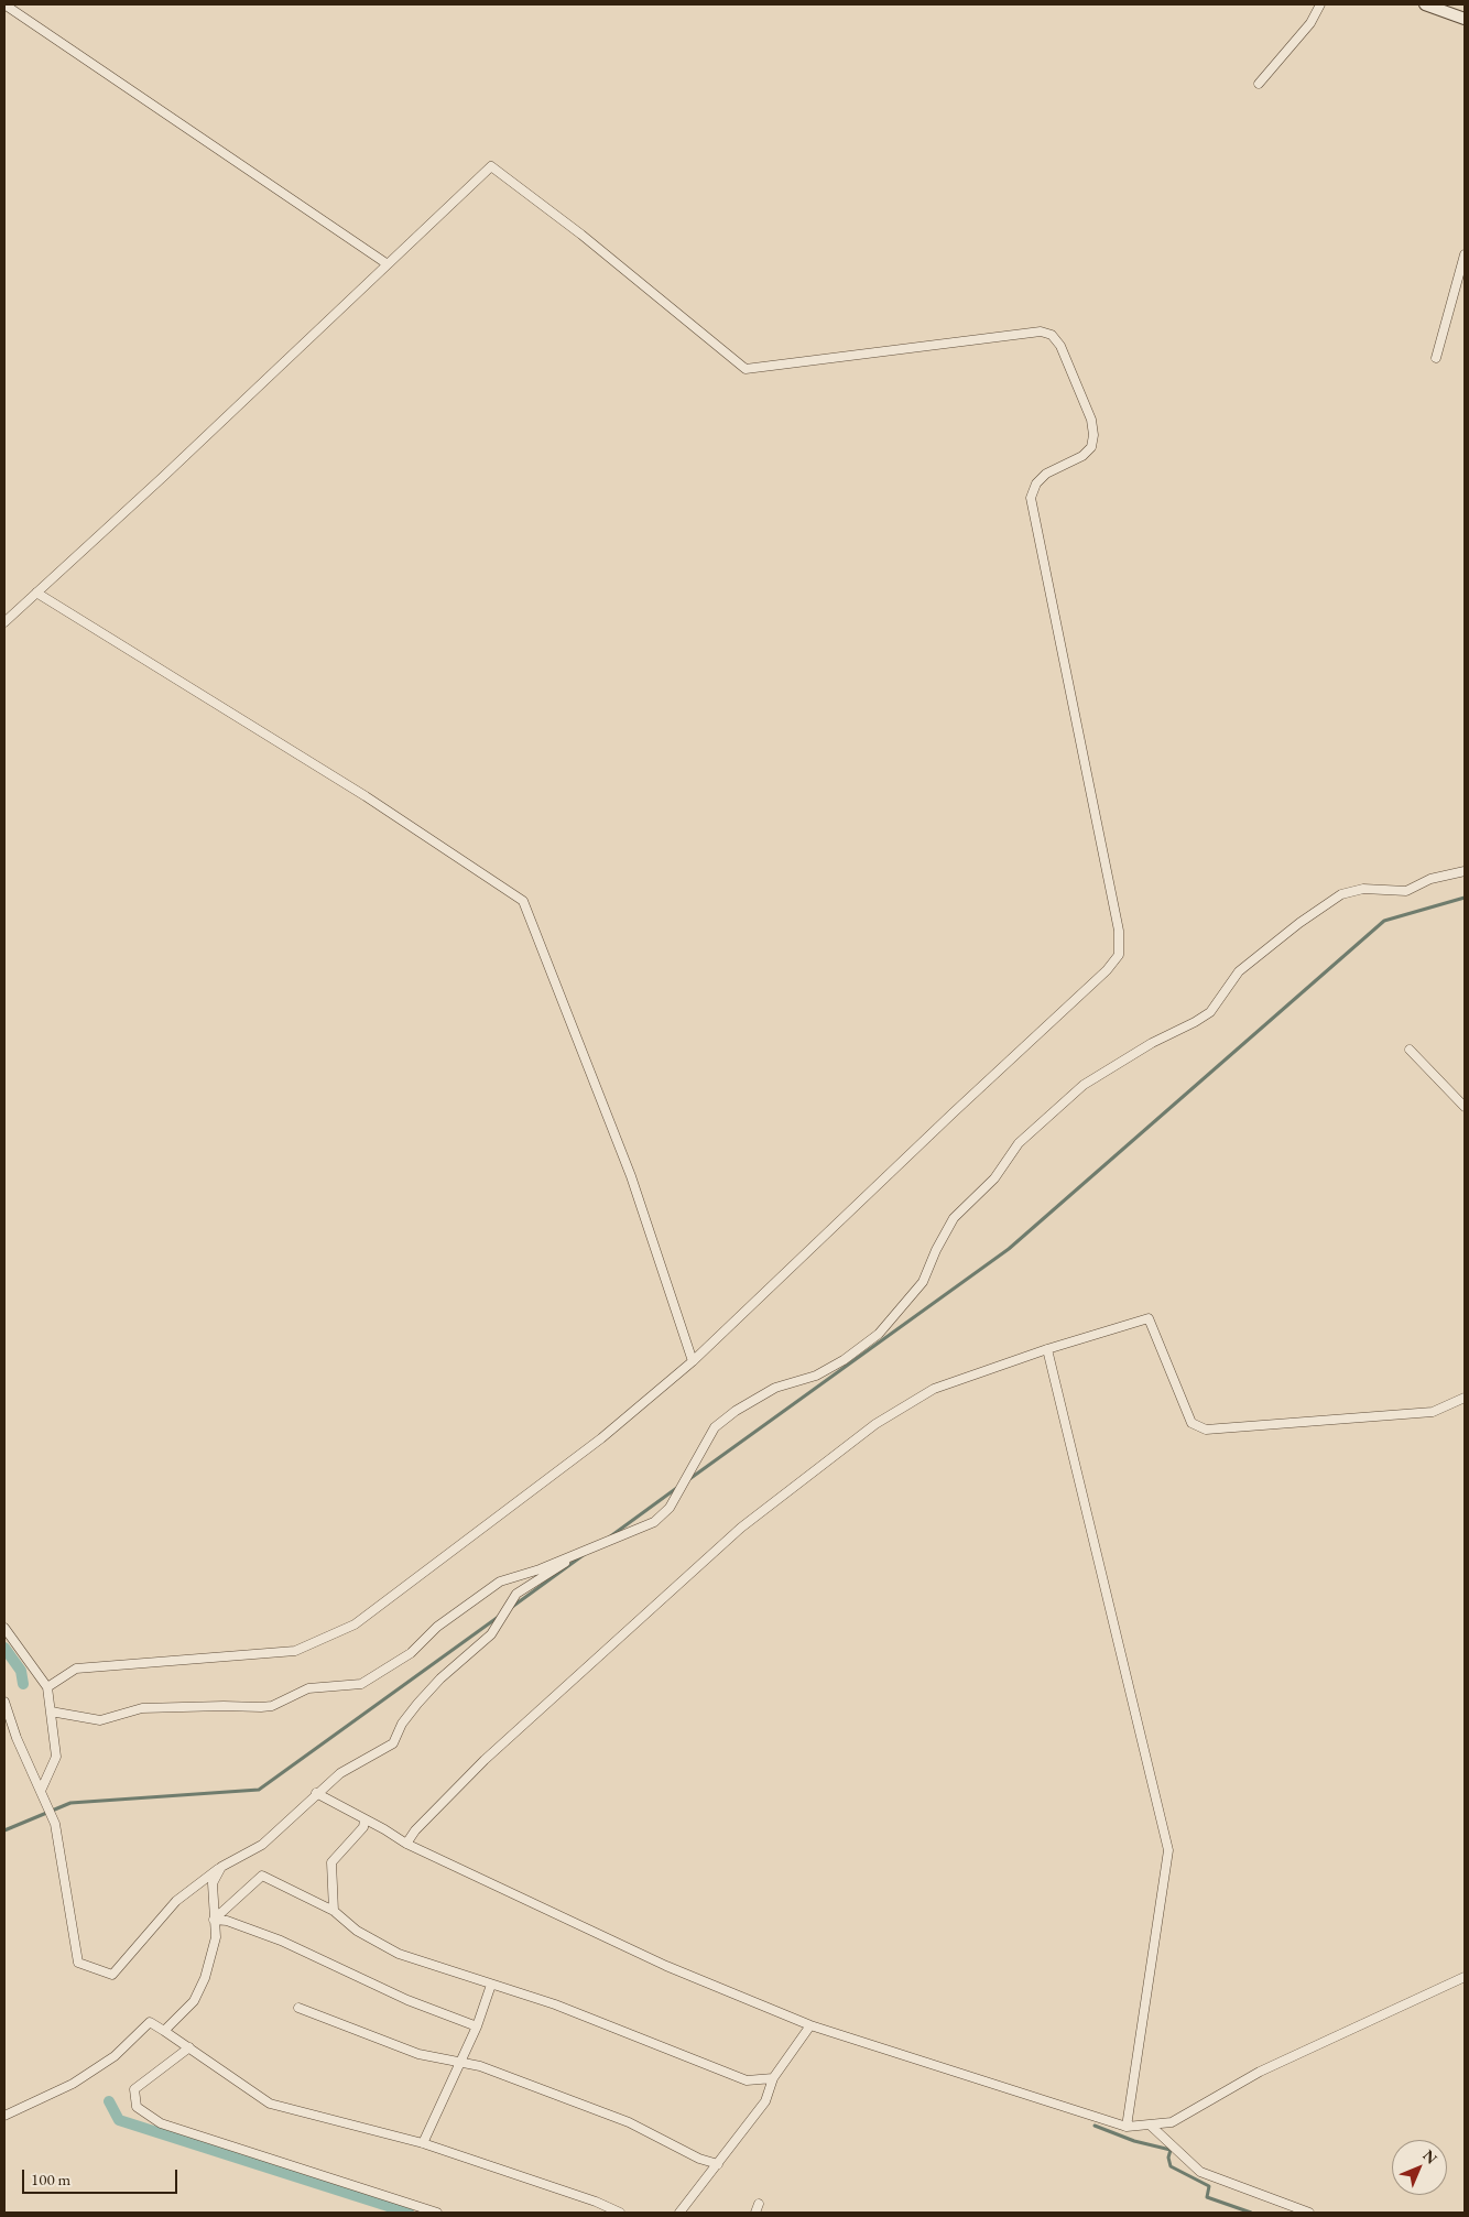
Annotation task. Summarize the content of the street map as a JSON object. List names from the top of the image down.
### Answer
{
  "scale_bar": "100 m",
  "north": "top right"
}
